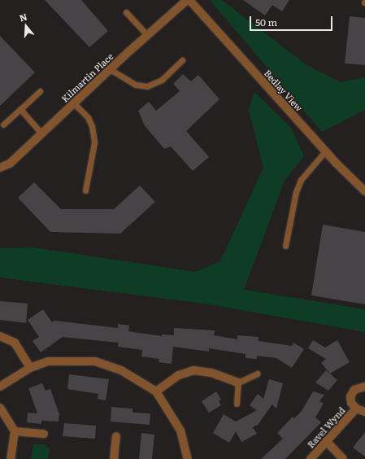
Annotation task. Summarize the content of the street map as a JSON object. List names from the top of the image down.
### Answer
{
  "streets": {
    "street": ["Kilmartin Place", "Bedlay View", "Ravel Wynd"]
  },
  "crossings": [
    ["Kilmartin Place", "Bedlay View"]
  ],
  "scale_bar": "50 m",
  "north": "top"
}
